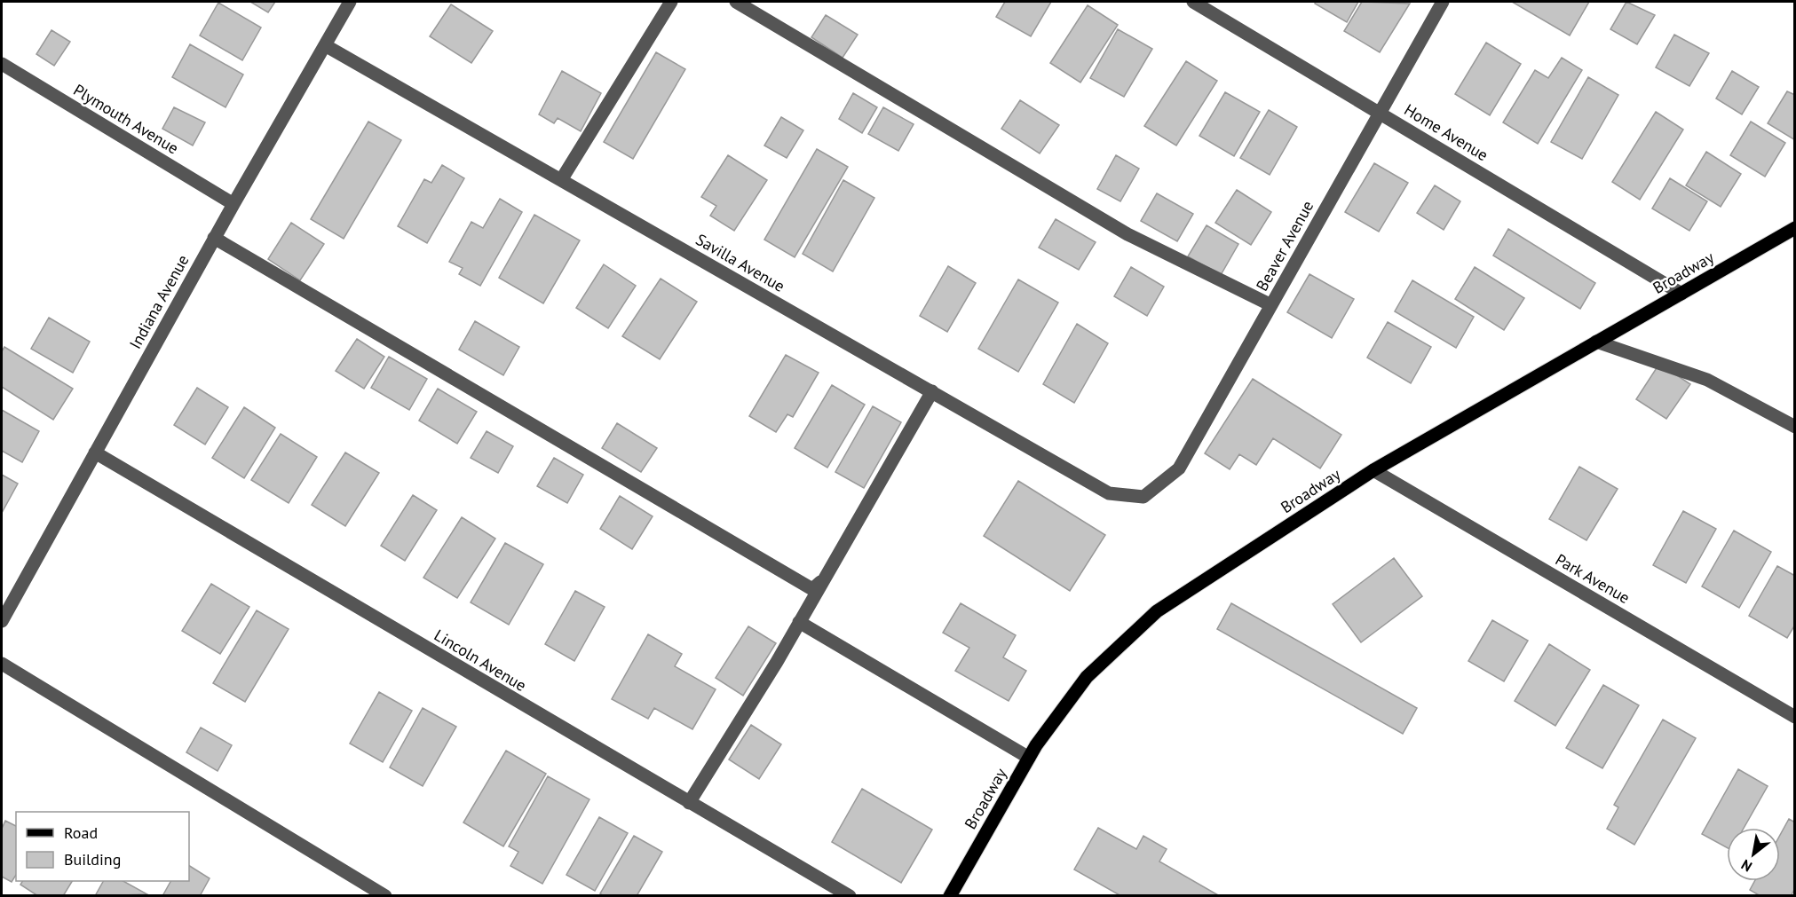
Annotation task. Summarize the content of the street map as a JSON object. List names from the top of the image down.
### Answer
{
  "streets": {
    "main road": ["Broadway"],
    "street": [
      "Plymouth Avenue",
      "Home Avenue",
      "Beaver Avenue",
      "Savilla Avenue",
      "Indiana Avenue",
      "Park Avenue",
      "Lincoln Avenue"
    ]
  },
  "crossings": [
    ["Plymouth Avenue", "Indiana Avenue"],
    ["Home Avenue", "Beaver Avenue"],
    ["Home Avenue", "Broadway"],
    ["Beaver Avenue", "Savilla Avenue"],
    ["Savilla Avenue", "Indiana Avenue"],
    ["Broadway", "Park Avenue"],
    ["Indiana Avenue", "Lincoln Avenue"]
  ],
  "legend": ["Road", "Building"],
  "north": "bottom left"
}
